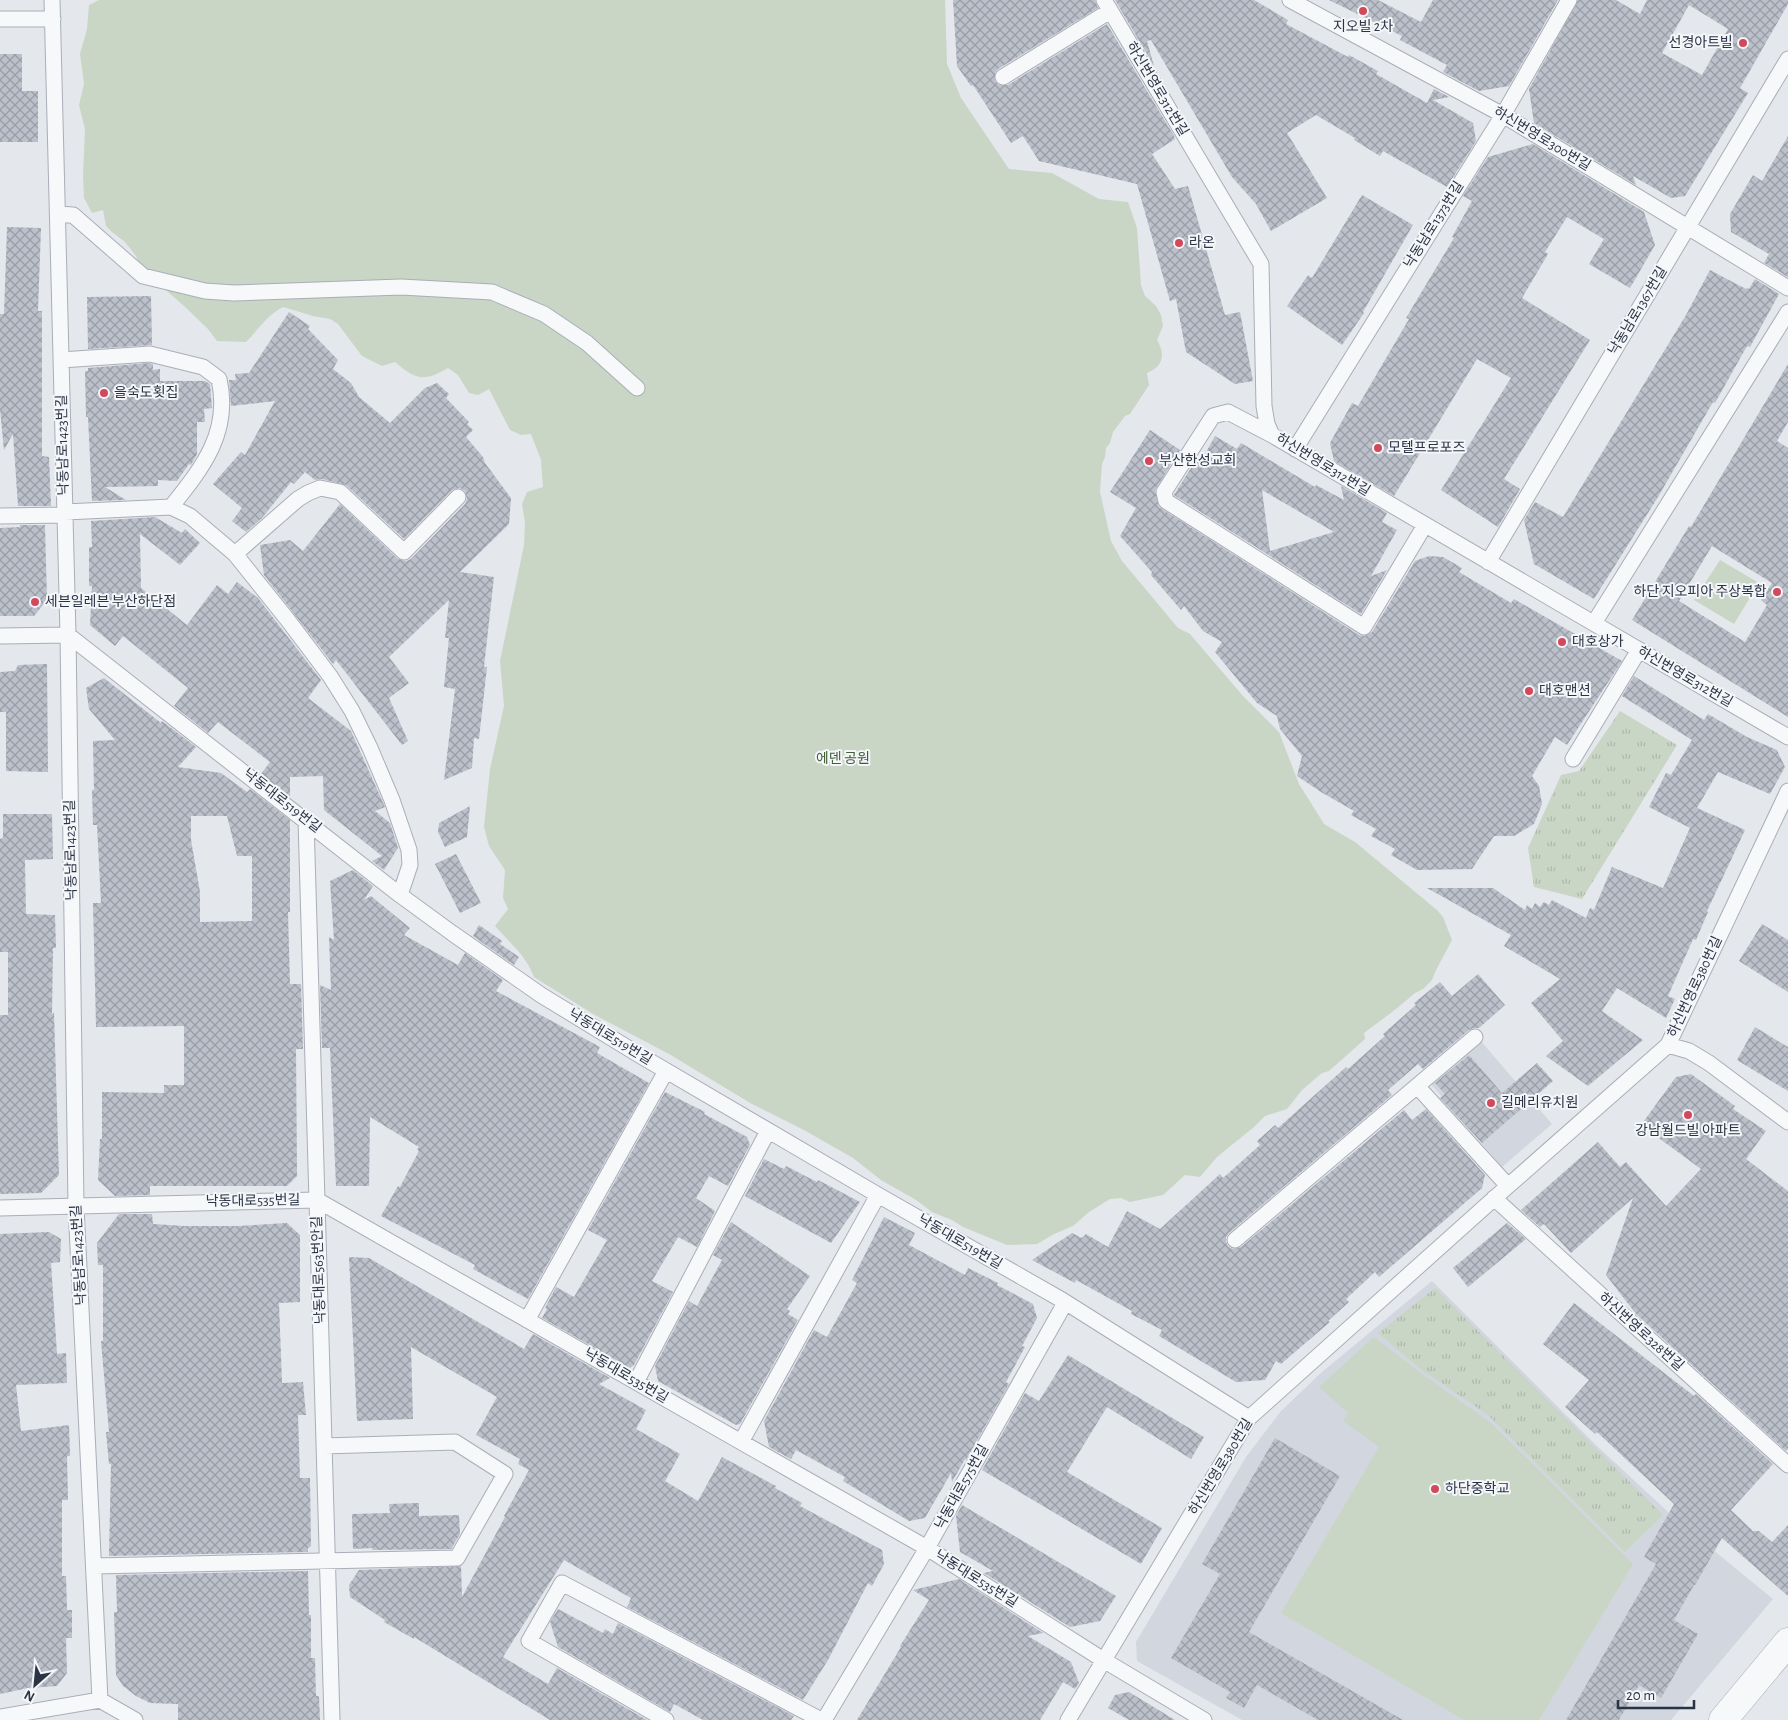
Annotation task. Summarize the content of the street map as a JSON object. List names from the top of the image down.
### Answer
{
  "streets": {
    "lane": [
      "하신번영로312번길",
      "하신번영로300번길",
      "낙동남로1373번길",
      "낙동남로1367번길",
      "낙동남로1423번길",
      "낙동대로519번길",
      "하신번영로380번길",
      "낙동대로535번길",
      "낙동대로563번안길",
      "하신번영로328번길",
      "낙동대로575번길"
    ]
  },
  "crossings": [
    ["하신번영로312번길", "낙동남로1373번길"],
    ["하신번영로312번길", "낙동남로1367번길"],
    ["하신번영로300번길", "낙동남로1373번길"],
    ["하신번영로300번길", "낙동남로1367번길"],
    ["낙동남로1423번길", "낙동대로519번길"],
    ["낙동남로1423번길", "낙동대로535번길"],
    ["낙동대로519번길", "하신번영로380번길"],
    ["낙동대로519번길", "낙동대로563번안길"],
    ["낙동대로519번길", "낙동대로575번길"],
    ["하신번영로380번길", "낙동대로535번길"],
    ["하신번영로380번길", "하신번영로328번길"],
    ["낙동대로535번길", "낙동대로563번안길"],
    ["낙동대로535번길", "낙동대로575번길"]
  ],
  "parks": ["에덴 공원"],
  "places": [
    "지오빌 2차",
    "선경아트빌",
    "라온",
    "을숙도횟집",
    "모텔프로포즈",
    "부산한성교회",
    "하단 지오피아 주상복합",
    "세븐일레븐 부산하단점",
    "대호상가",
    "대호맨션",
    "길메리유치원",
    "강남월드빌 아파트",
    "하단중학교"
  ],
  "scale_bar": "20 m",
  "north": "bottom left"
}
